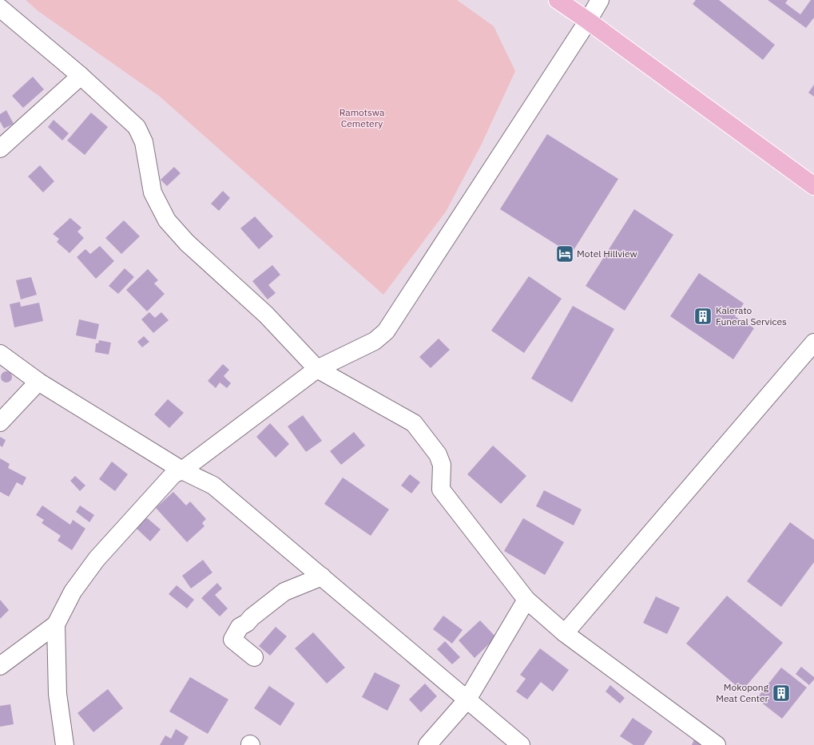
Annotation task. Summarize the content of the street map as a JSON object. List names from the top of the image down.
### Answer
{
  "parks": ["Ramotswa Cemetery"],
  "places": {
    "hotel": ["Motel Hillview"],
    "building": ["Kalerato Funeral Services", "Mokopong Meat Center"]
  }
}
